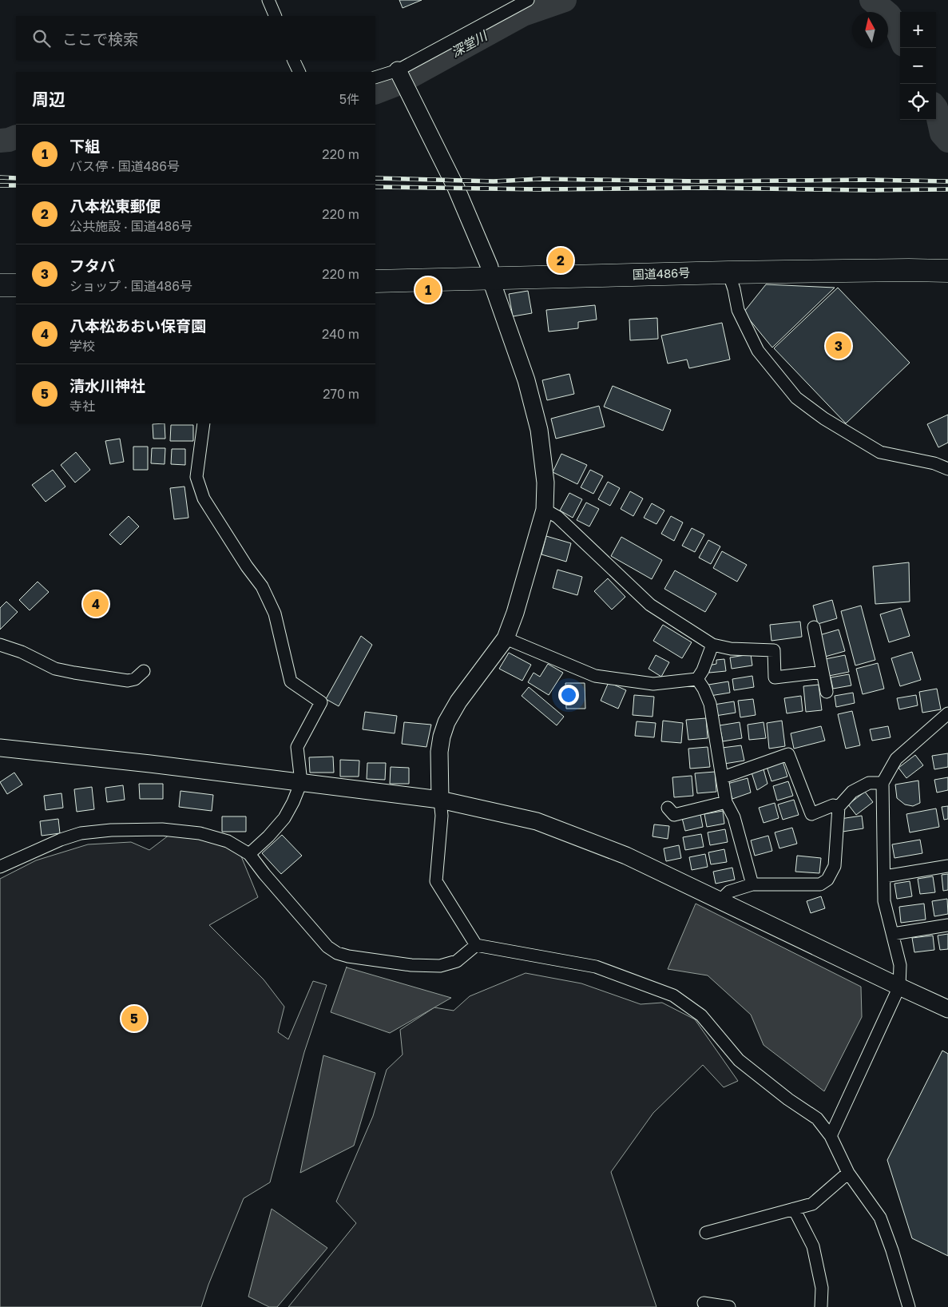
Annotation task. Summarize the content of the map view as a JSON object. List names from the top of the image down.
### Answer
{
  "streets": {
    "highway": ["国道486号"]
  },
  "water": ["深堂川"],
  "north": "top",
  "page": {
    "map_buttons": ["+", "−"],
    "search": "ここで検索",
    "heading": ["周辺", "5件"],
    "list": [
      {
        "mark": "1",
        "name": "下組",
        "note": "バス停 · 国道486号",
        "value": "220 m"
      },
      {
        "mark": "2",
        "name": "八本松東郵便",
        "note": "公共施設 · 国道486号",
        "value": "220 m"
      },
      {
        "mark": "3",
        "name": "フタバ",
        "note": "ショップ · 国道486号",
        "value": "220 m"
      },
      {
        "mark": "4",
        "name": "八本松あおい保育園",
        "note": "学校",
        "value": "240 m"
      },
      {
        "mark": "5",
        "name": "清水川神社",
        "note": "寺社",
        "value": "270 m"
      }
    ],
    "pins": [
      "2",
      "1",
      "3",
      "4",
      "5"
    ]
  }
}
